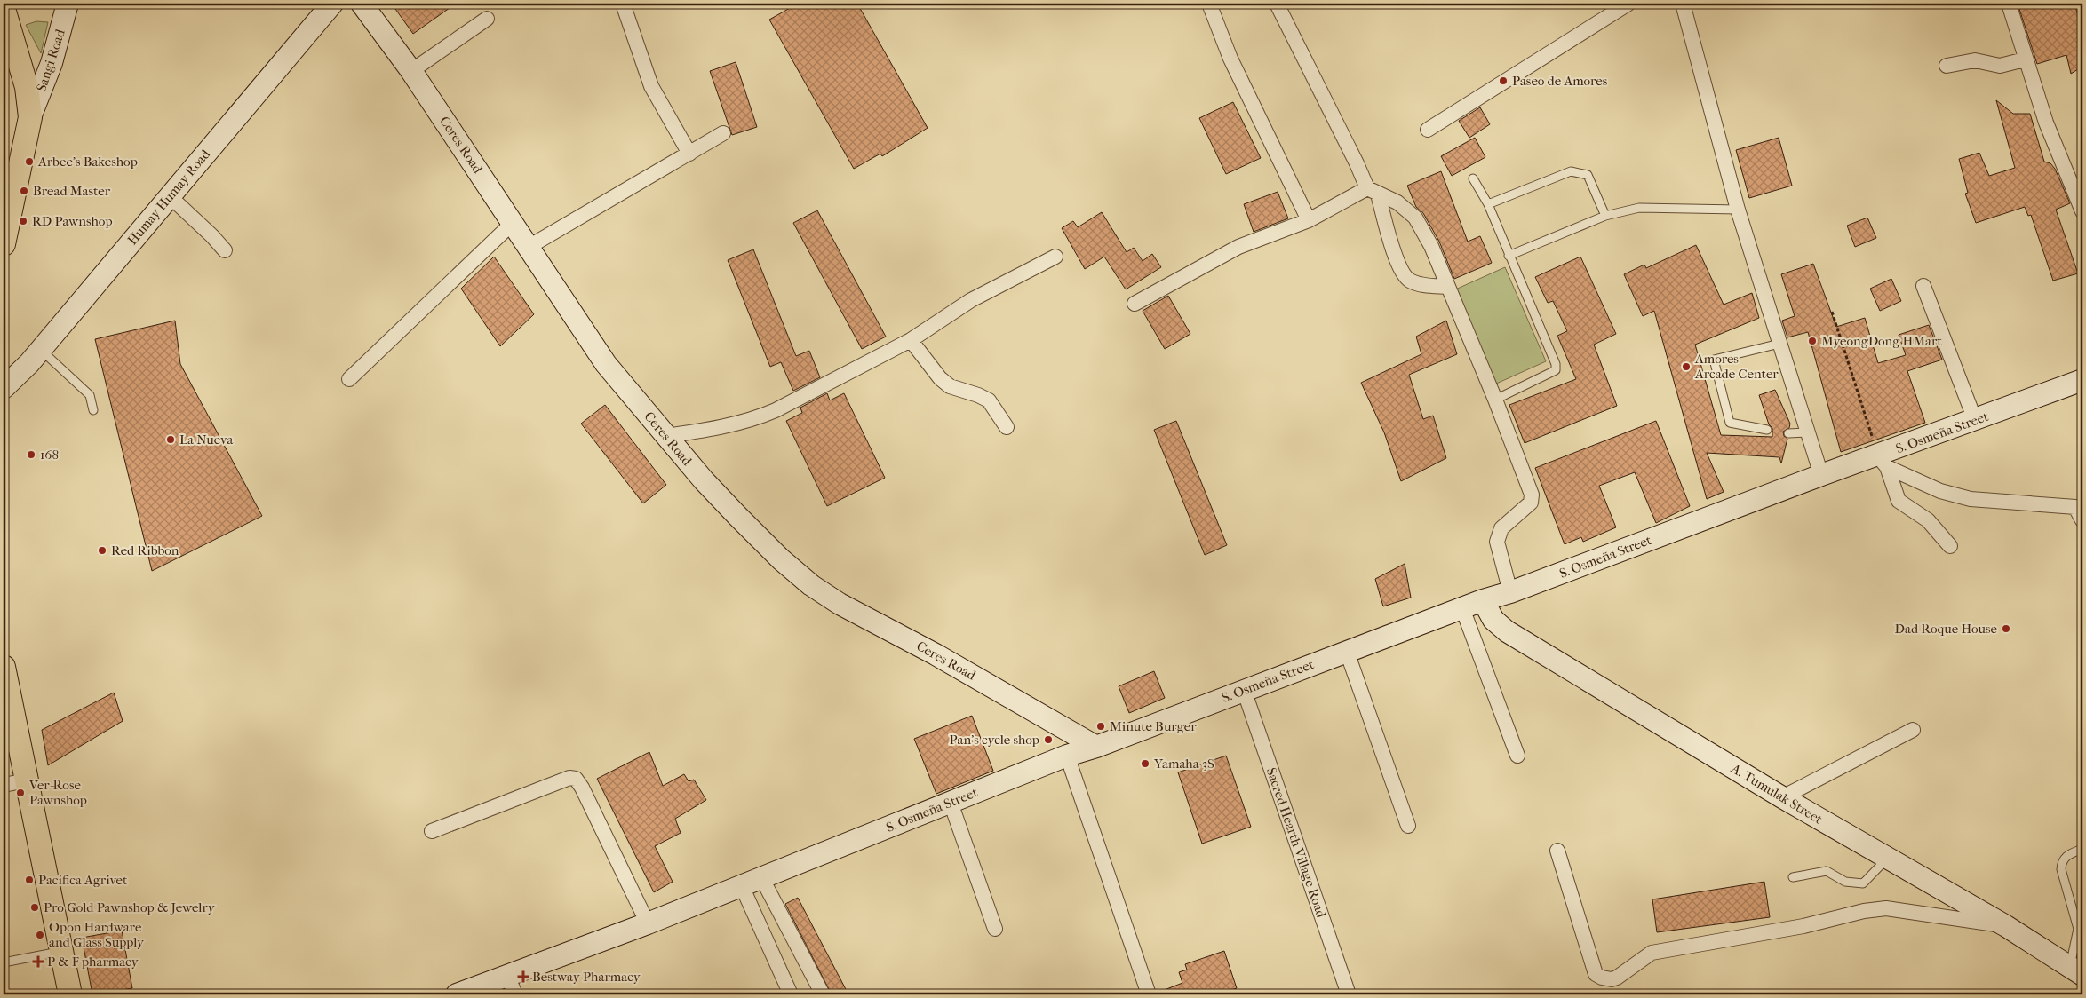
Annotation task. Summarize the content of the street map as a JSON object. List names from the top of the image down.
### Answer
{
  "streets": {
    "street": [
      "Sangi Road",
      "Ceres Road",
      "Humay Humay Road",
      "S. Osmeña Street",
      "A. Tumulak Street",
      "Sacred Hearth Village Road"
    ]
  },
  "crossings": [
    ["Ceres Road", "S. Osmeña Street"],
    ["S. Osmeña Street", "A. Tumulak Street"],
    ["S. Osmeña Street", "Sacred Hearth Village Road"]
  ],
  "places": {
    "other": [
      "Paseo de Amores",
      "Arbee's Bakeshop",
      "Bread Master",
      "RD Pawnshop",
      "MyeongDong HMart",
      "Amores Arcade Center",
      "La Nueva",
      "168",
      "Red Ribbon",
      "Dad Roque House",
      "Minute Burger",
      "Pan's cycle shop",
      "Yamaha 3S",
      "Ver-Rose Pawnshop",
      "Pacifica Agrivet",
      "Pro Gold Pawnshop & Jewelry",
      "Opon Hardware and Glass Supply"
    ],
    "health": ["P & F pharmacy", "Bestway Pharmacy"]
  }
}
